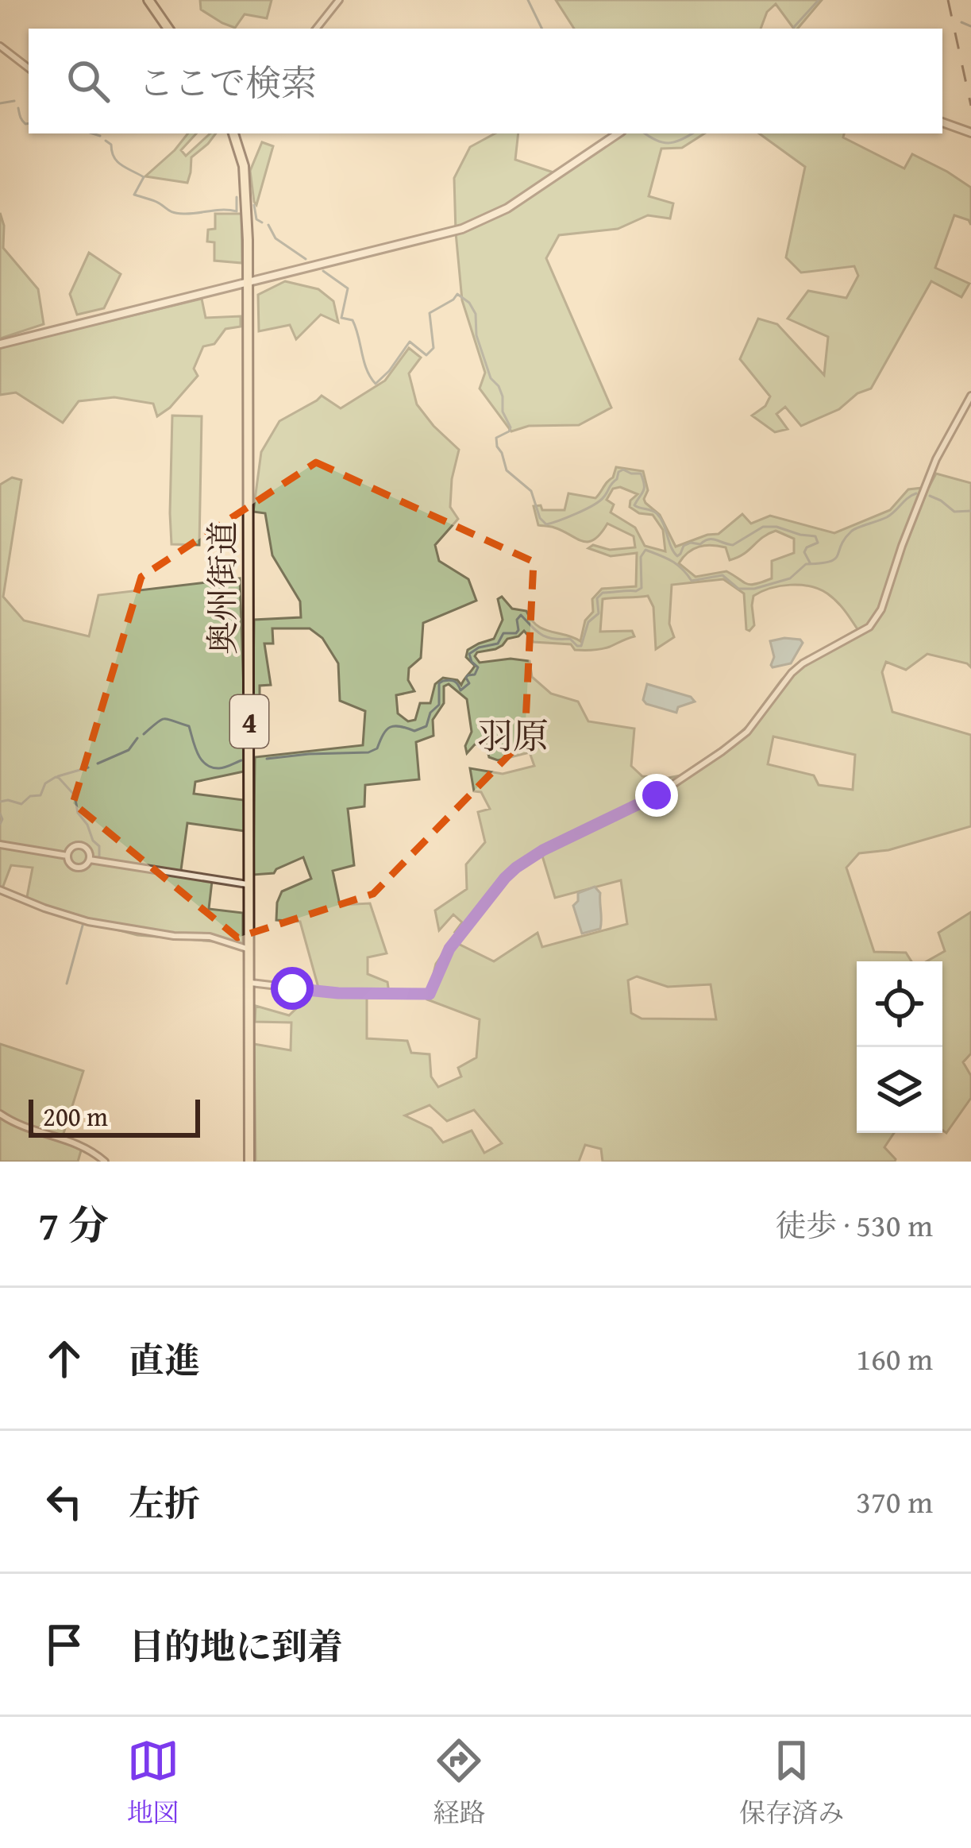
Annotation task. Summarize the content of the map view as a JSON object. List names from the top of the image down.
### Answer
{
  "streets": {
    "highway": ["奥州街道", "4"]
  },
  "districts": ["羽原"],
  "scale_bar": "200 m",
  "page": {
    "search": "ここで検索",
    "scale": "200 m",
    "heading": ["7 分", "徒歩 · 530 m"],
    "list": [
      ["直進", "160 m"],
      ["左折", "370 m"],
      "目的地に到着"
    ],
    "nav": ["地図", "経路", "保存済み"]
  }
}
